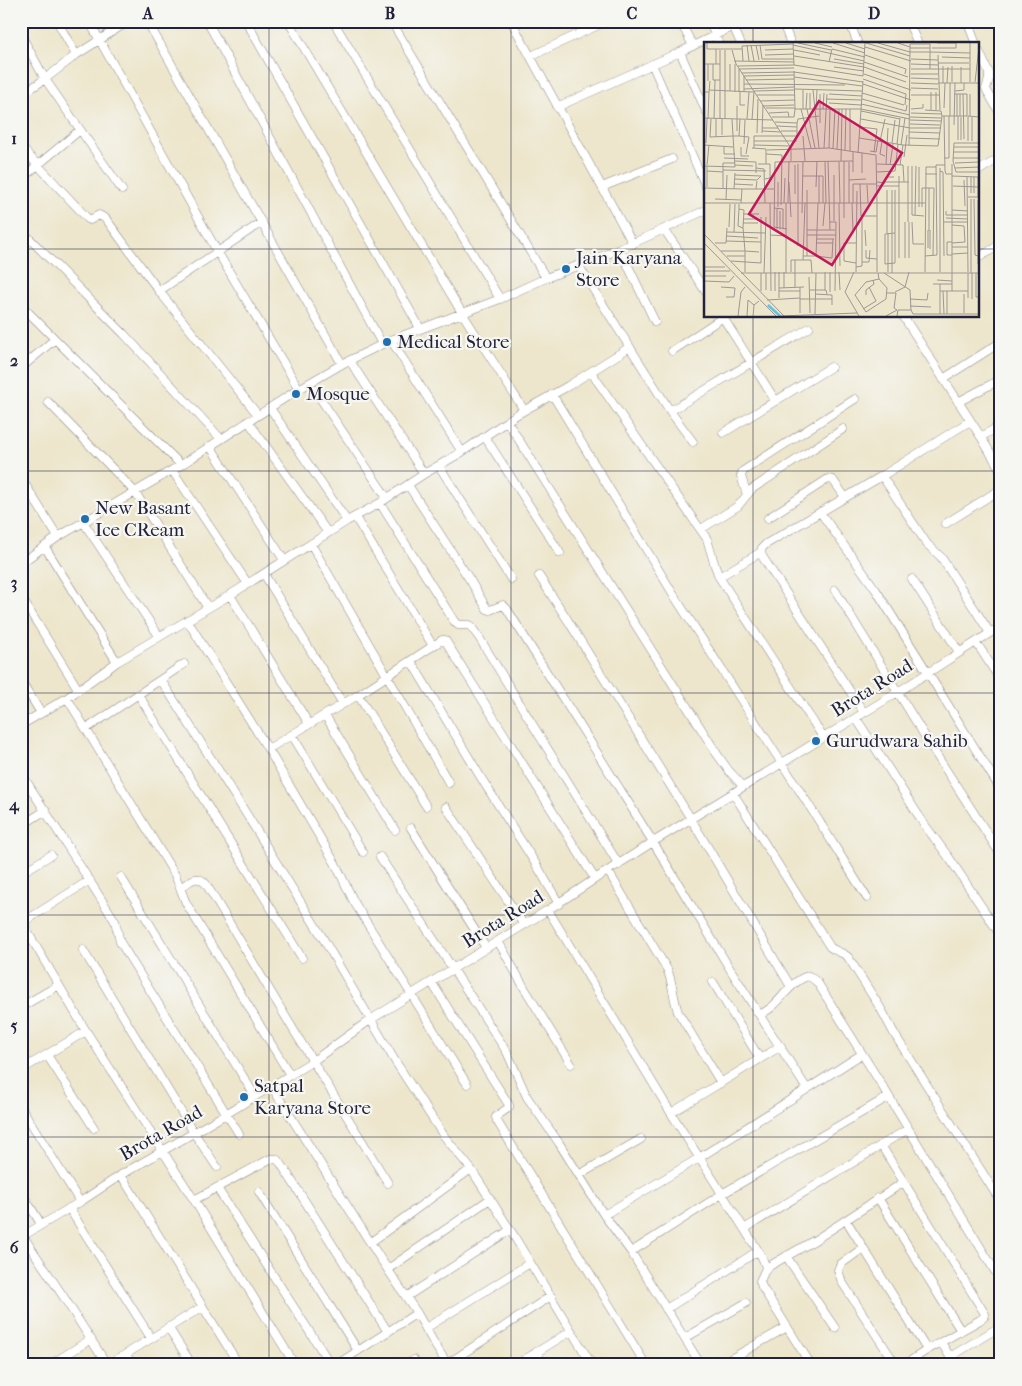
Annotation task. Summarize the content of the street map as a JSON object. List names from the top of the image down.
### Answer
{
  "streets": {
    "street": ["Brota Road"]
  },
  "places": [
    "Jain Karyana Store",
    "Medical Store",
    "Mosque",
    "New Basant Ice CReam",
    "Gurudwara Sahib",
    "Satpal Karyana Store"
  ],
  "grid": {
    "columns": [
      "A",
      "B",
      "C",
      "D"
    ],
    "rows": [
      "1",
      "2",
      "3",
      "4",
      "5",
      "6"
    ]
  }
}
